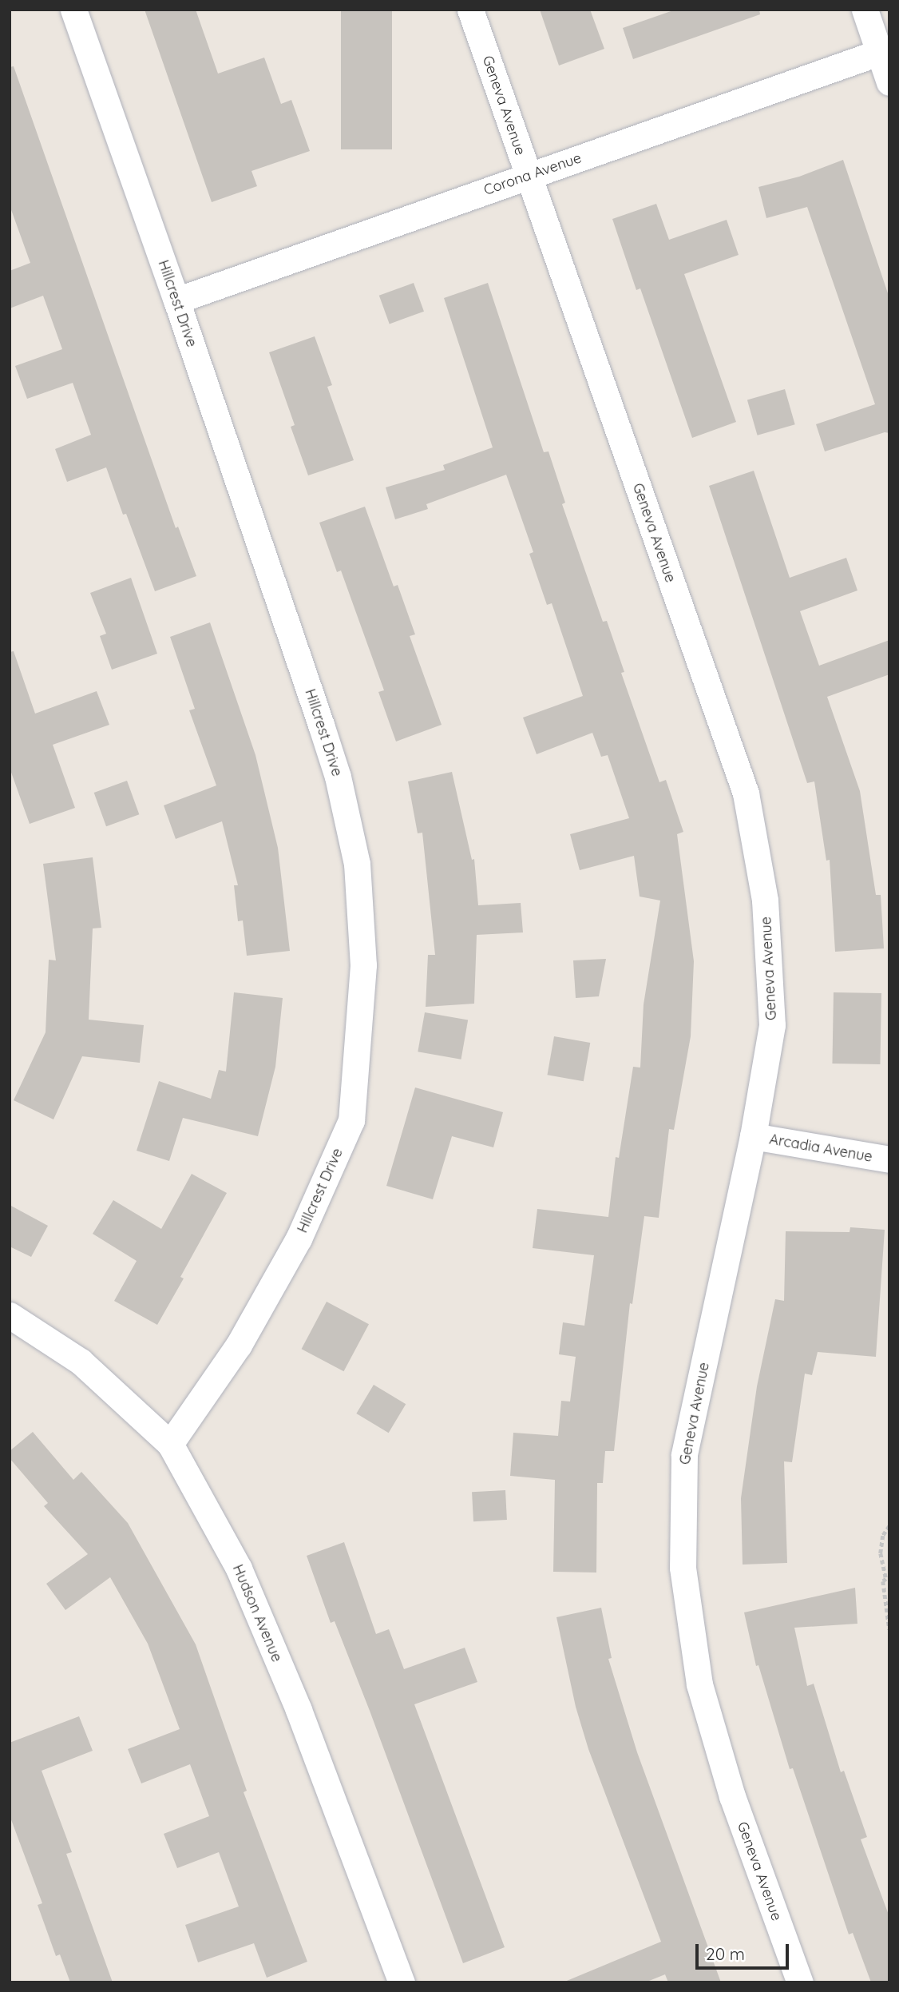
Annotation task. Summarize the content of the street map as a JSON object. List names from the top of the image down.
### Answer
{
  "streets": {
    "street": [
      "Geneva Avenue",
      "Corona Avenue",
      "Hillcrest Drive",
      "Arcadia Avenue",
      "Hudson Avenue"
    ]
  },
  "crossings": [
    ["Geneva Avenue", "Corona Avenue"],
    ["Geneva Avenue", "Arcadia Avenue"],
    ["Corona Avenue", "Hillcrest Drive"],
    ["Hillcrest Drive", "Hudson Avenue"]
  ],
  "scale_bar": "20 m"
}
